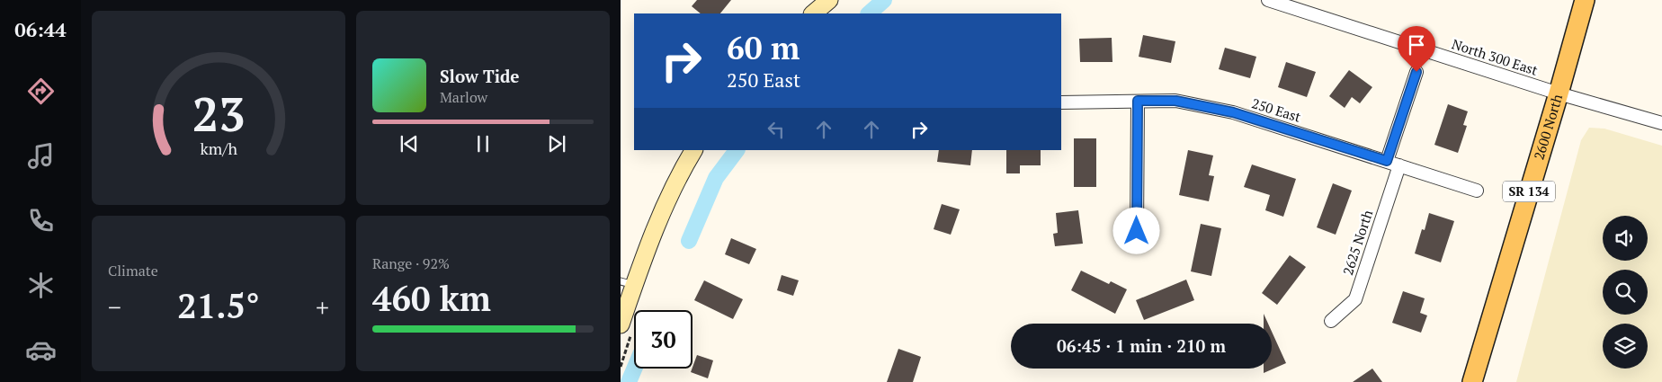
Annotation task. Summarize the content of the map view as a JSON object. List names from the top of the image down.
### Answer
{
  "streets": {
    "main road": ["2600 North", "SR 134"],
    "street": ["North 300 East", "250 East", "2625 North"]
  },
  "crossings": [
    ["North 300 East", "2600 North"],
    ["250 East", "2625 North"]
  ],
  "page": {
    "tabs": "06:44",
    "turn": ["60 m", "250 East"],
    "song": ["Slow Tide", "Marlow"],
    "tile": [
      "Climate",
      ["Range · 92%", "460 km"]
    ],
    "heat": ["−", "21.5°", "+"],
    "limit": "30",
    "trip": "06:45 · 1 min · 210 m",
    "gauge": ["23", "km/h"]
  }
}
